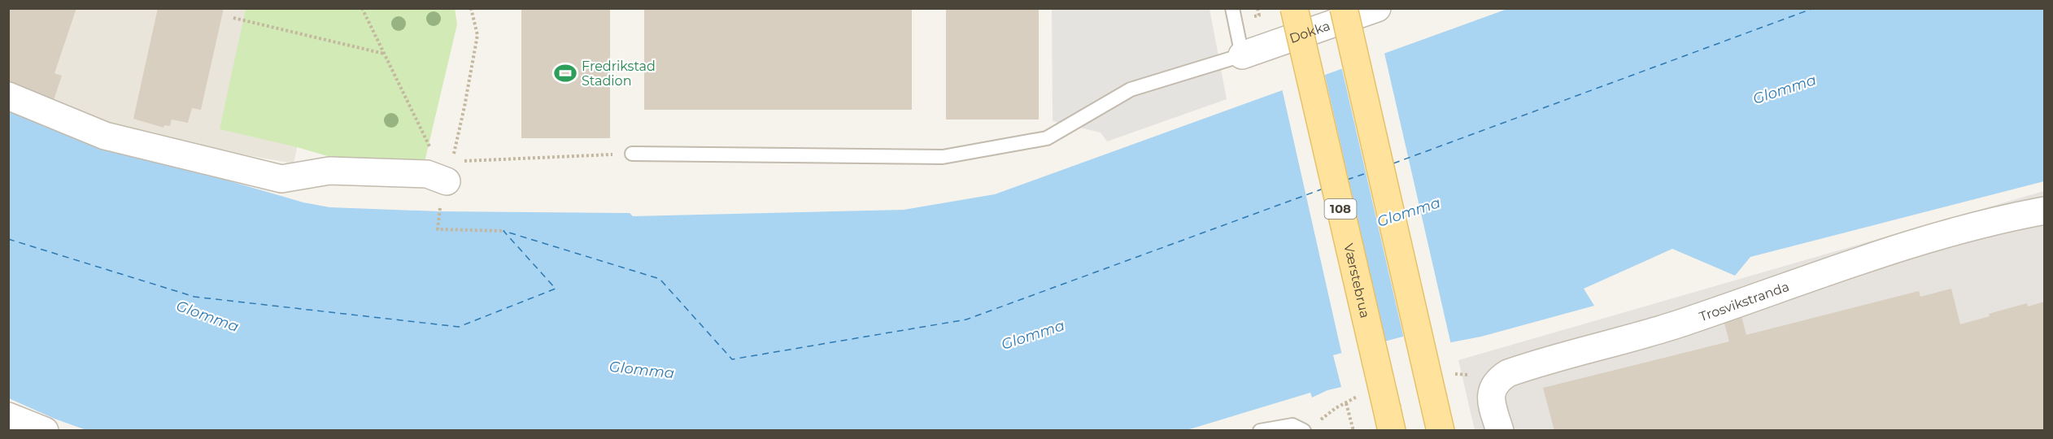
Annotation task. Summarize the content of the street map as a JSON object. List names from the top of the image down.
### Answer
{
  "streets": {
    "main road": ["108", "Værstebrua"],
    "street": ["Dokka", "Trosvikstranda"]
  },
  "water": ["Glomma"],
  "places": {
    "sports": ["Fredrikstad Stadion"]
  }
}
